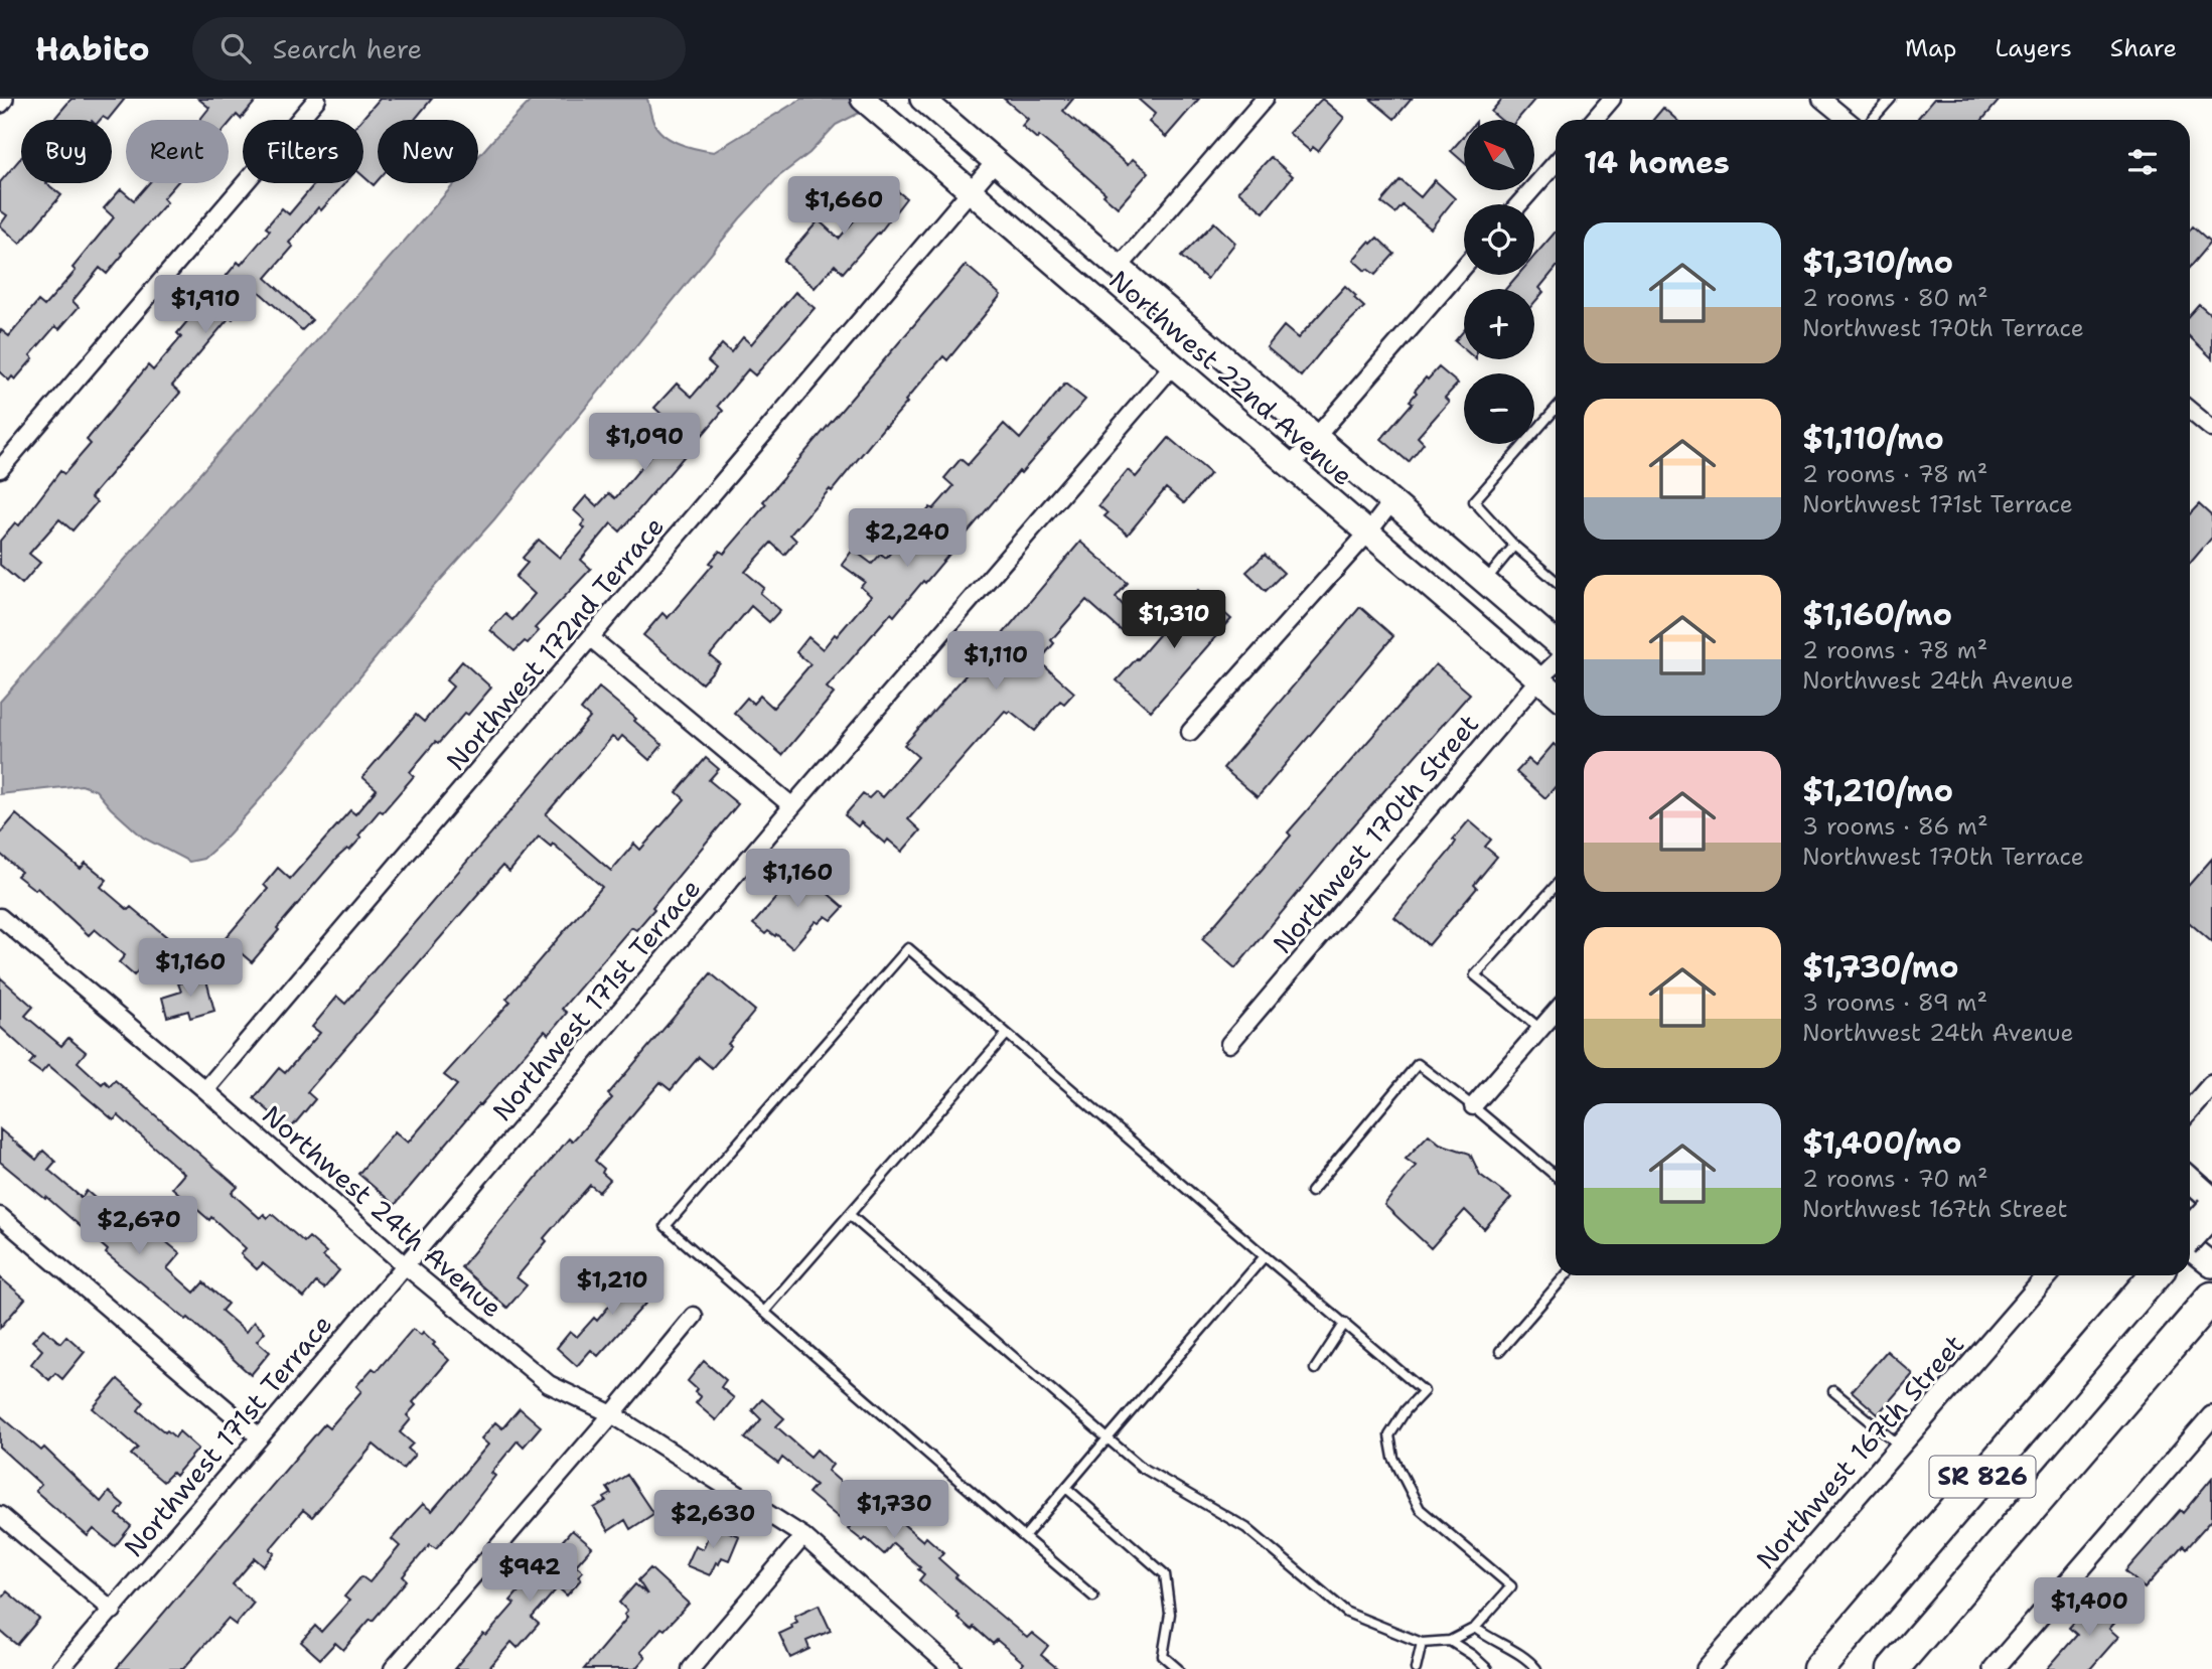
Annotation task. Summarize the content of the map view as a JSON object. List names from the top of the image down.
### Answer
{
  "streets": {
    "highway": ["SR 826"],
    "main road": ["Northwest 22nd Avenue"],
    "street": [
      "Northwest 172nd Terrace",
      "Northwest 170th Street",
      "Northwest 171st Terrace",
      "Northwest 24th Avenue",
      "Northwest 167th Street"
    ]
  },
  "crossings": [
    ["Northwest 22nd Avenue", "Northwest 172nd Terrace"],
    ["Northwest 22nd Avenue", "Northwest 170th Street"],
    ["Northwest 22nd Avenue", "Northwest 171st Terrace"],
    ["Northwest 172nd Terrace", "Northwest 24th Avenue"],
    ["Northwest 171st Terrace", "Northwest 24th Avenue"]
  ],
  "north": "top left",
  "page": {
    "header": "Habito",
    "search": "Search here",
    "nav": ["Map", "Layers", "Share"],
    "map_buttons": ["+", "−"],
    "chip": [
      "Buy",
      "Rent",
      "Filters",
      "New"
    ],
    "heading": "14 homes",
    "price": [
      "$1,660",
      "$1,910",
      "$1,090",
      "$2,240",
      "$1,310",
      "$1,110",
      "$1,160",
      "$1,160",
      "$2,670",
      "$1,210",
      "$1,730",
      "$2,630",
      "$942",
      "$1,400"
    ],
    "list": [
      {
        "name": "$1,310/mo",
        "note": "2 rooms · 80 m² · Northwest 170th Terrace"
      },
      {
        "name": "$1,110/mo",
        "note": "2 rooms · 78 m² · Northwest 171st Terrace"
      },
      {
        "name": "$1,160/mo",
        "note": "2 rooms · 78 m² · Northwest 24th Avenue"
      },
      {
        "name": "$1,210/mo",
        "note": "3 rooms · 86 m² · Northwest 170th Terrace"
      },
      {
        "name": "$1,730/mo",
        "note": "3 rooms · 89 m² · Northwest 24th Avenue"
      },
      {
        "name": "$1,400/mo",
        "note": "2 rooms · 70 m² · Northwest 167th Street"
      }
    ]
  }
}
